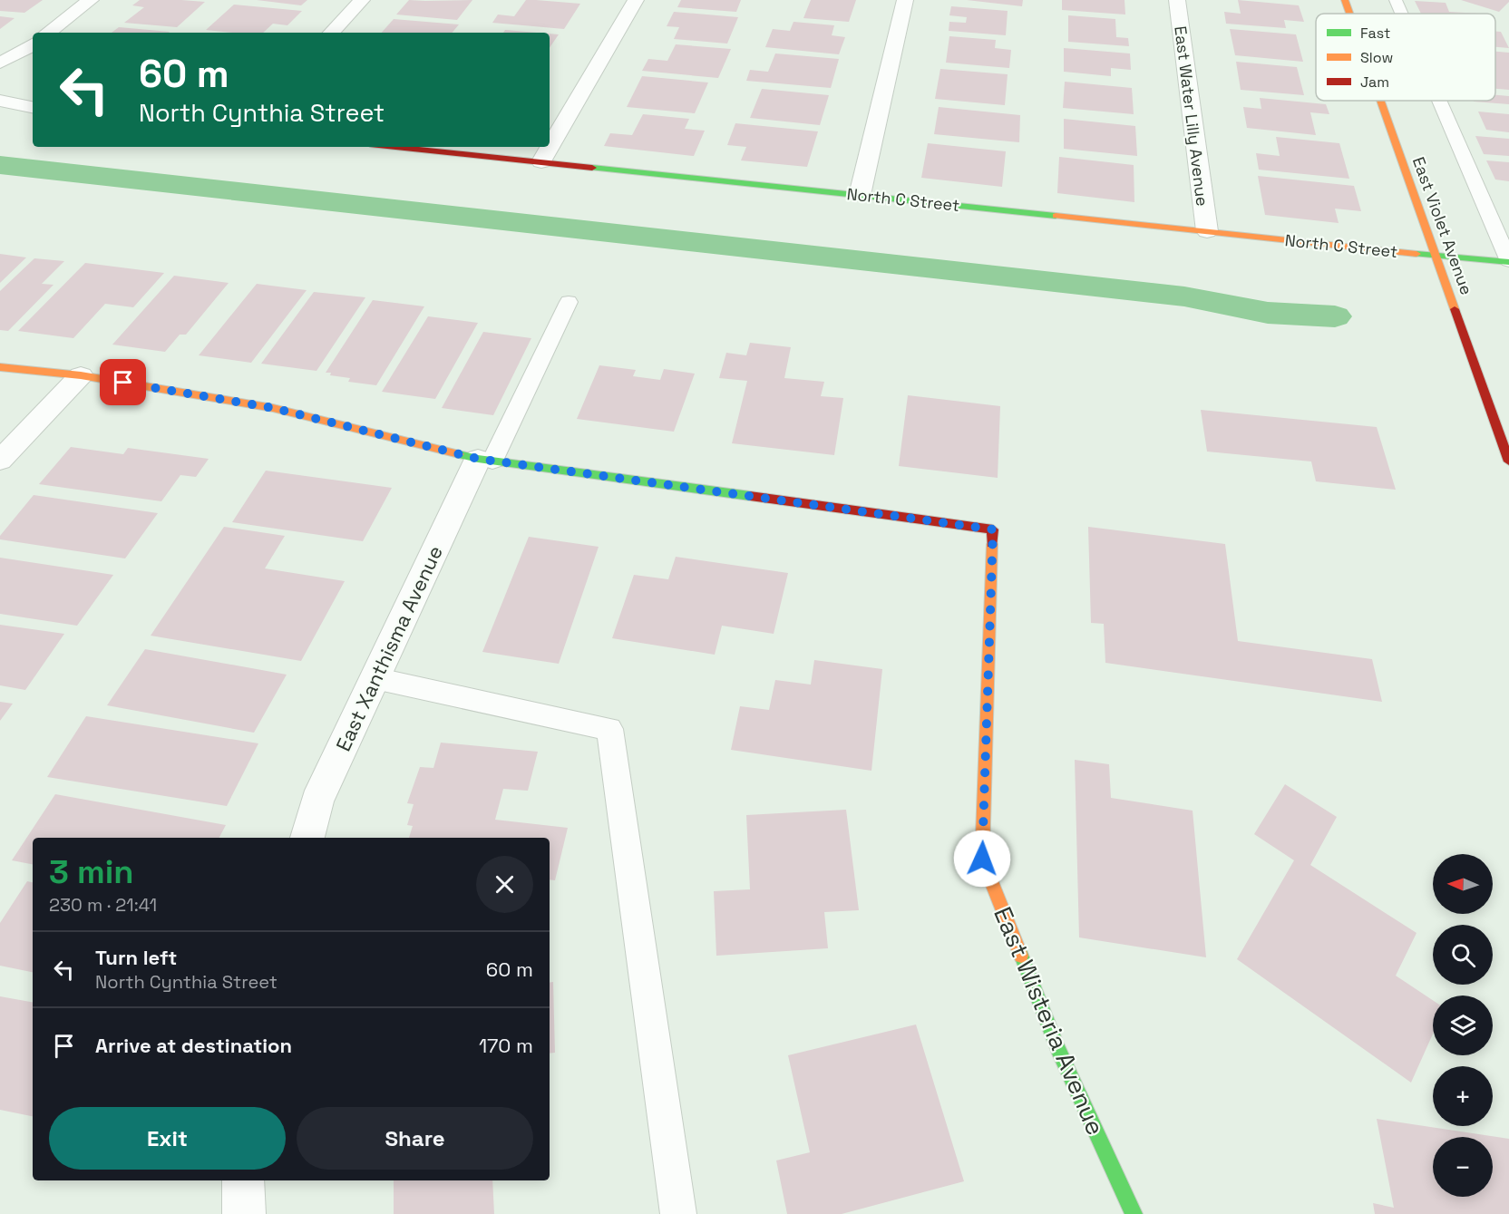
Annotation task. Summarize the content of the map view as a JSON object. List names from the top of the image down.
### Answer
{
  "streets": {
    "street": [
      "East Water Lilly Avenue",
      "North C Street",
      "East Violet Avenue",
      "East Xanthisma Avenue",
      "East Wisteria Avenue"
    ]
  },
  "crossings": [
    ["East Water Lilly Avenue", "North C Street"],
    ["North C Street", "East Violet Avenue"],
    ["East Xanthisma Avenue", "East Wisteria Avenue"]
  ],
  "legend": ["Fast", "Slow", "Jam"],
  "north": "left",
  "page": {
    "turn": ["60 m", "North Cynthia Street"],
    "heading": ["3 min", "230 m · 21:41"],
    "map_buttons": ["+", "−"],
    "list": [
      {
        "name": "Turn left",
        "note": "North Cynthia Street",
        "value": "60 m"
      },
      {
        "name": "Arrive at destination",
        "value": "170 m"
      }
    ],
    "buttons": ["Exit", "Share"]
  }
}
